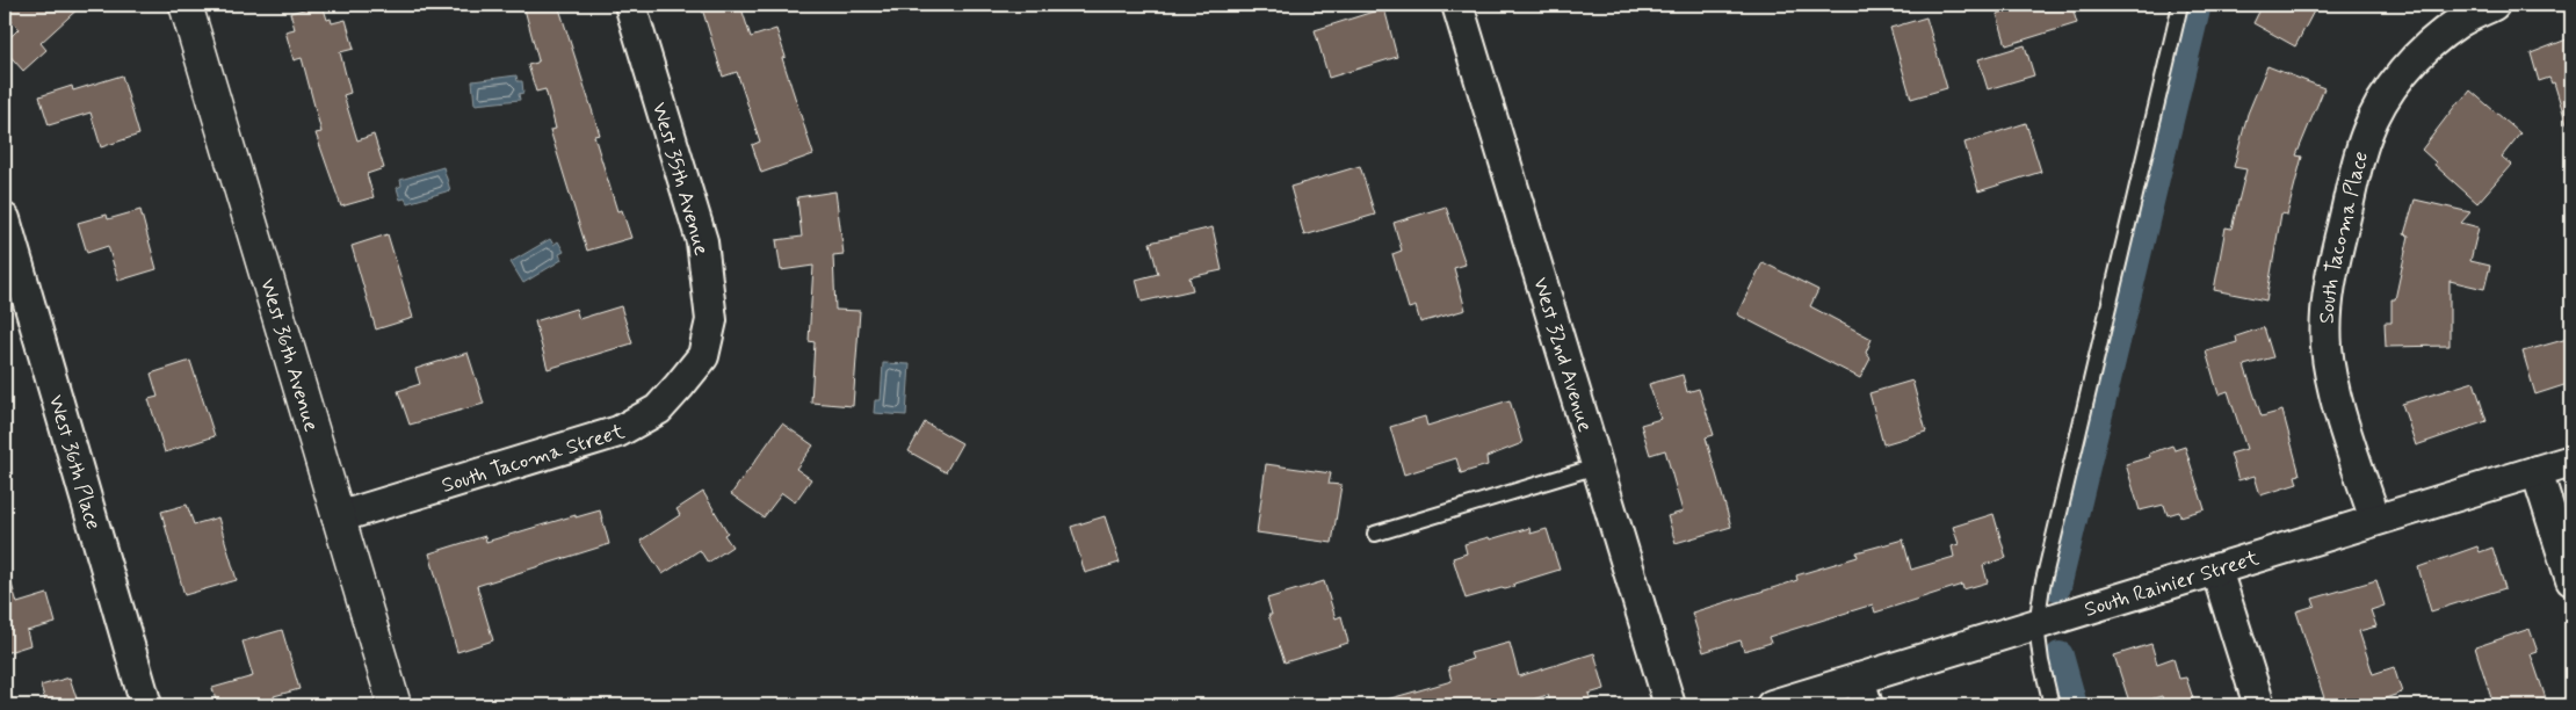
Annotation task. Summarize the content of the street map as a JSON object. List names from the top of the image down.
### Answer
{
  "streets": {
    "street": [
      "West 35th Avenue",
      "South Tacoma Place",
      "West 36th Avenue",
      "West 32nd Avenue",
      "South Tacoma Street",
      "West 36th Place",
      "South Rainier Street"
    ]
  },
  "crossings": [
    ["West 35th Avenue", "South Tacoma Street"],
    ["South Tacoma Place", "South Rainier Street"],
    ["West 36th Avenue", "South Tacoma Street"]
  ]
}
